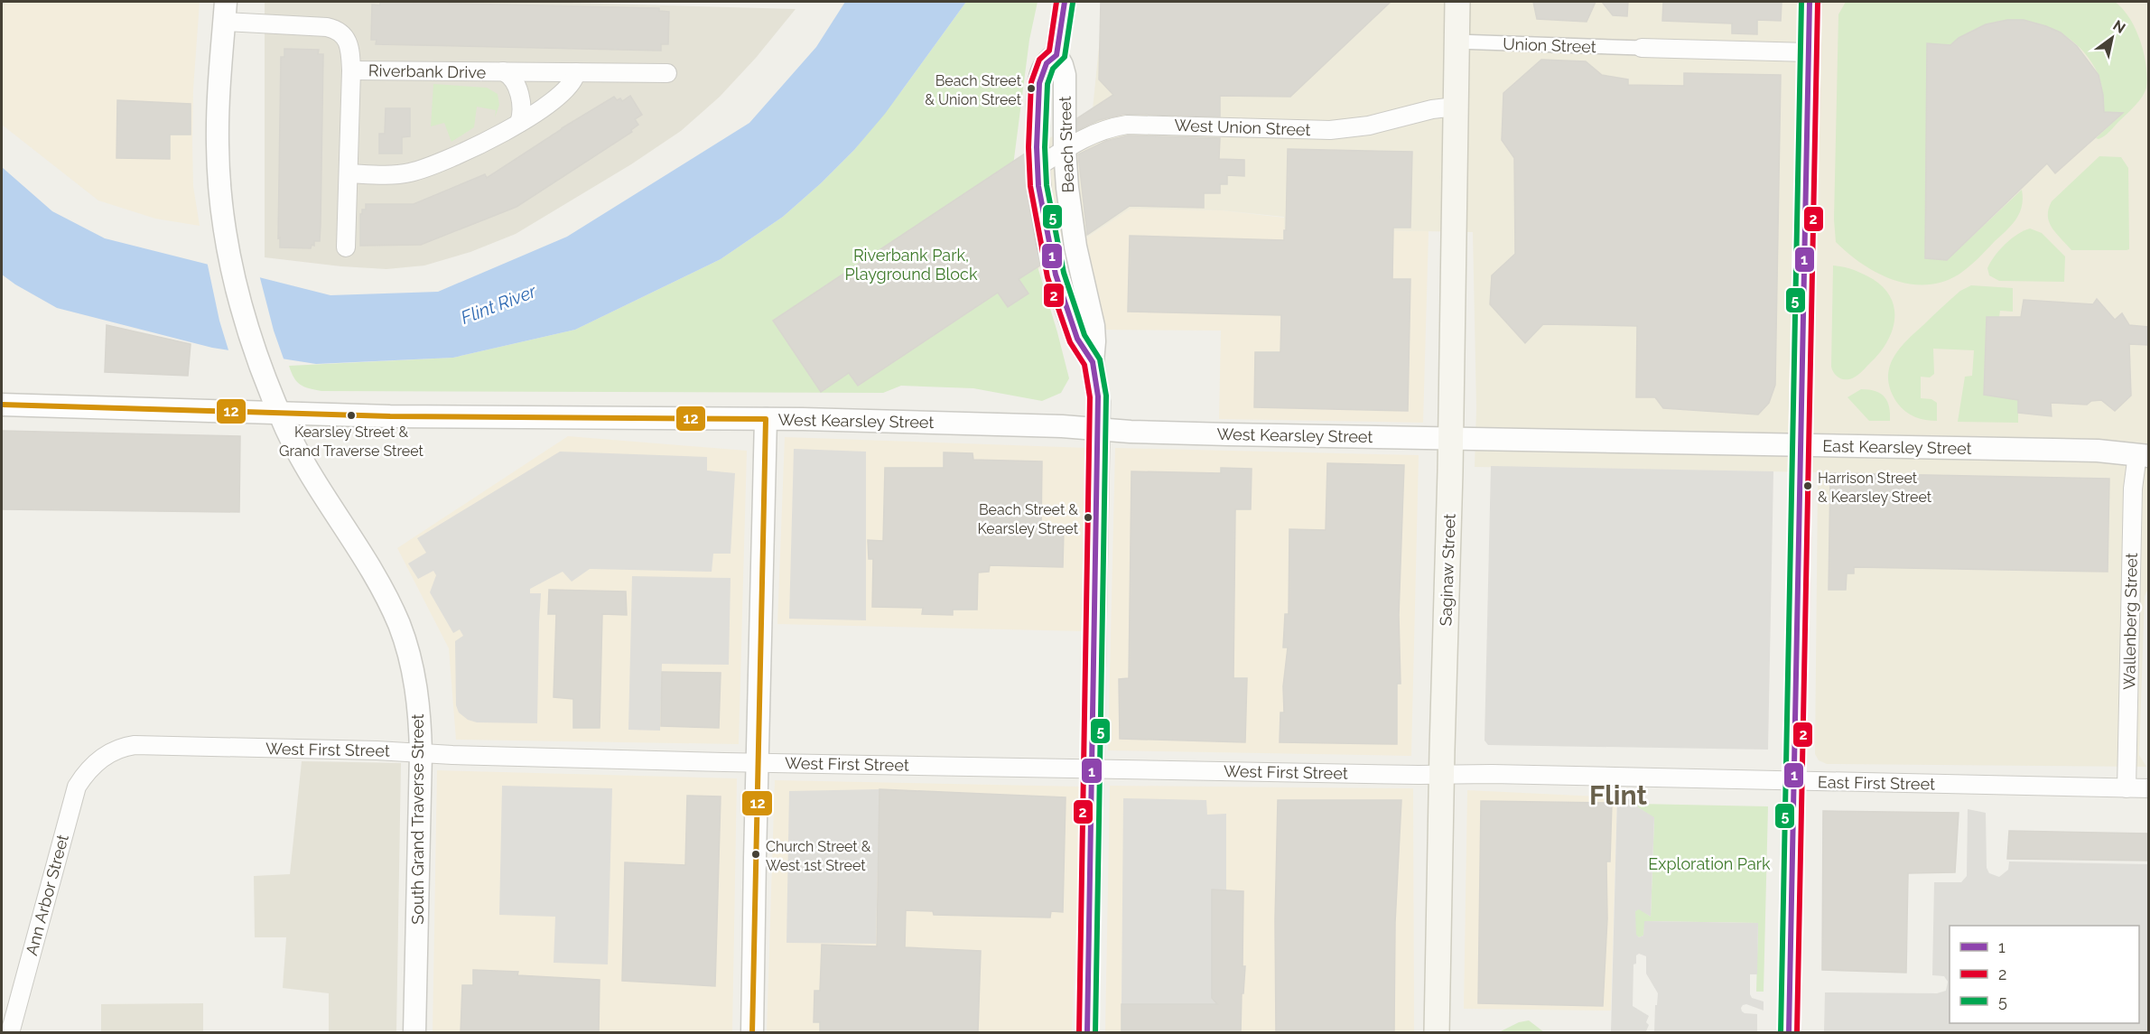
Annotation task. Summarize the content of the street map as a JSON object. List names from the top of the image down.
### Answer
{
  "streets": {
    "main road": ["Saginaw Street"],
    "street": [
      "Union Street",
      "Riverbank Drive",
      "West Union Street",
      "Beach Street",
      "West Kearsley Street",
      "East Kearsley Street",
      "Wallenberg Street",
      "West First Street",
      "East First Street",
      "South Grand Traverse Street",
      "Ann Arbor Street"
    ]
  },
  "crossings": [
    ["Union Street", "Saginaw Street"],
    ["Riverbank Drive", "South Grand Traverse Street"],
    ["West Union Street", "Beach Street"],
    ["West Union Street", "Saginaw Street"],
    ["Beach Street", "West Kearsley Street"],
    ["Beach Street", "West First Street"],
    ["West Kearsley Street", "East Kearsley Street"],
    ["West Kearsley Street", "Saginaw Street"],
    ["West Kearsley Street", "South Grand Traverse Street"],
    ["East Kearsley Street", "Saginaw Street"],
    ["East Kearsley Street", "Wallenberg Street"],
    ["Saginaw Street", "West First Street"],
    ["Saginaw Street", "East First Street"],
    ["Wallenberg Street", "East First Street"],
    ["West First Street", "East First Street"],
    ["West First Street", "South Grand Traverse Street"],
    ["West First Street", "Ann Arbor Street"]
  ],
  "districts": ["Flint"],
  "water": ["Flint River"],
  "parks": ["Riverbank Park, Playground Block", "Exploration Park"],
  "places": [
    "Beach Street & Union Street",
    "Kearsley Street & Grand Traverse Street",
    "Harrison Street & Kearsley Street",
    "Beach Street & Kearsley Street",
    "Church Street & West 1st Street"
  ],
  "lines": [
    "transit line 1",
    "transit line 2",
    "transit line 5",
    "transit line 12"
  ],
  "legend": ["1", "2", "5"],
  "north": "top right"
}
